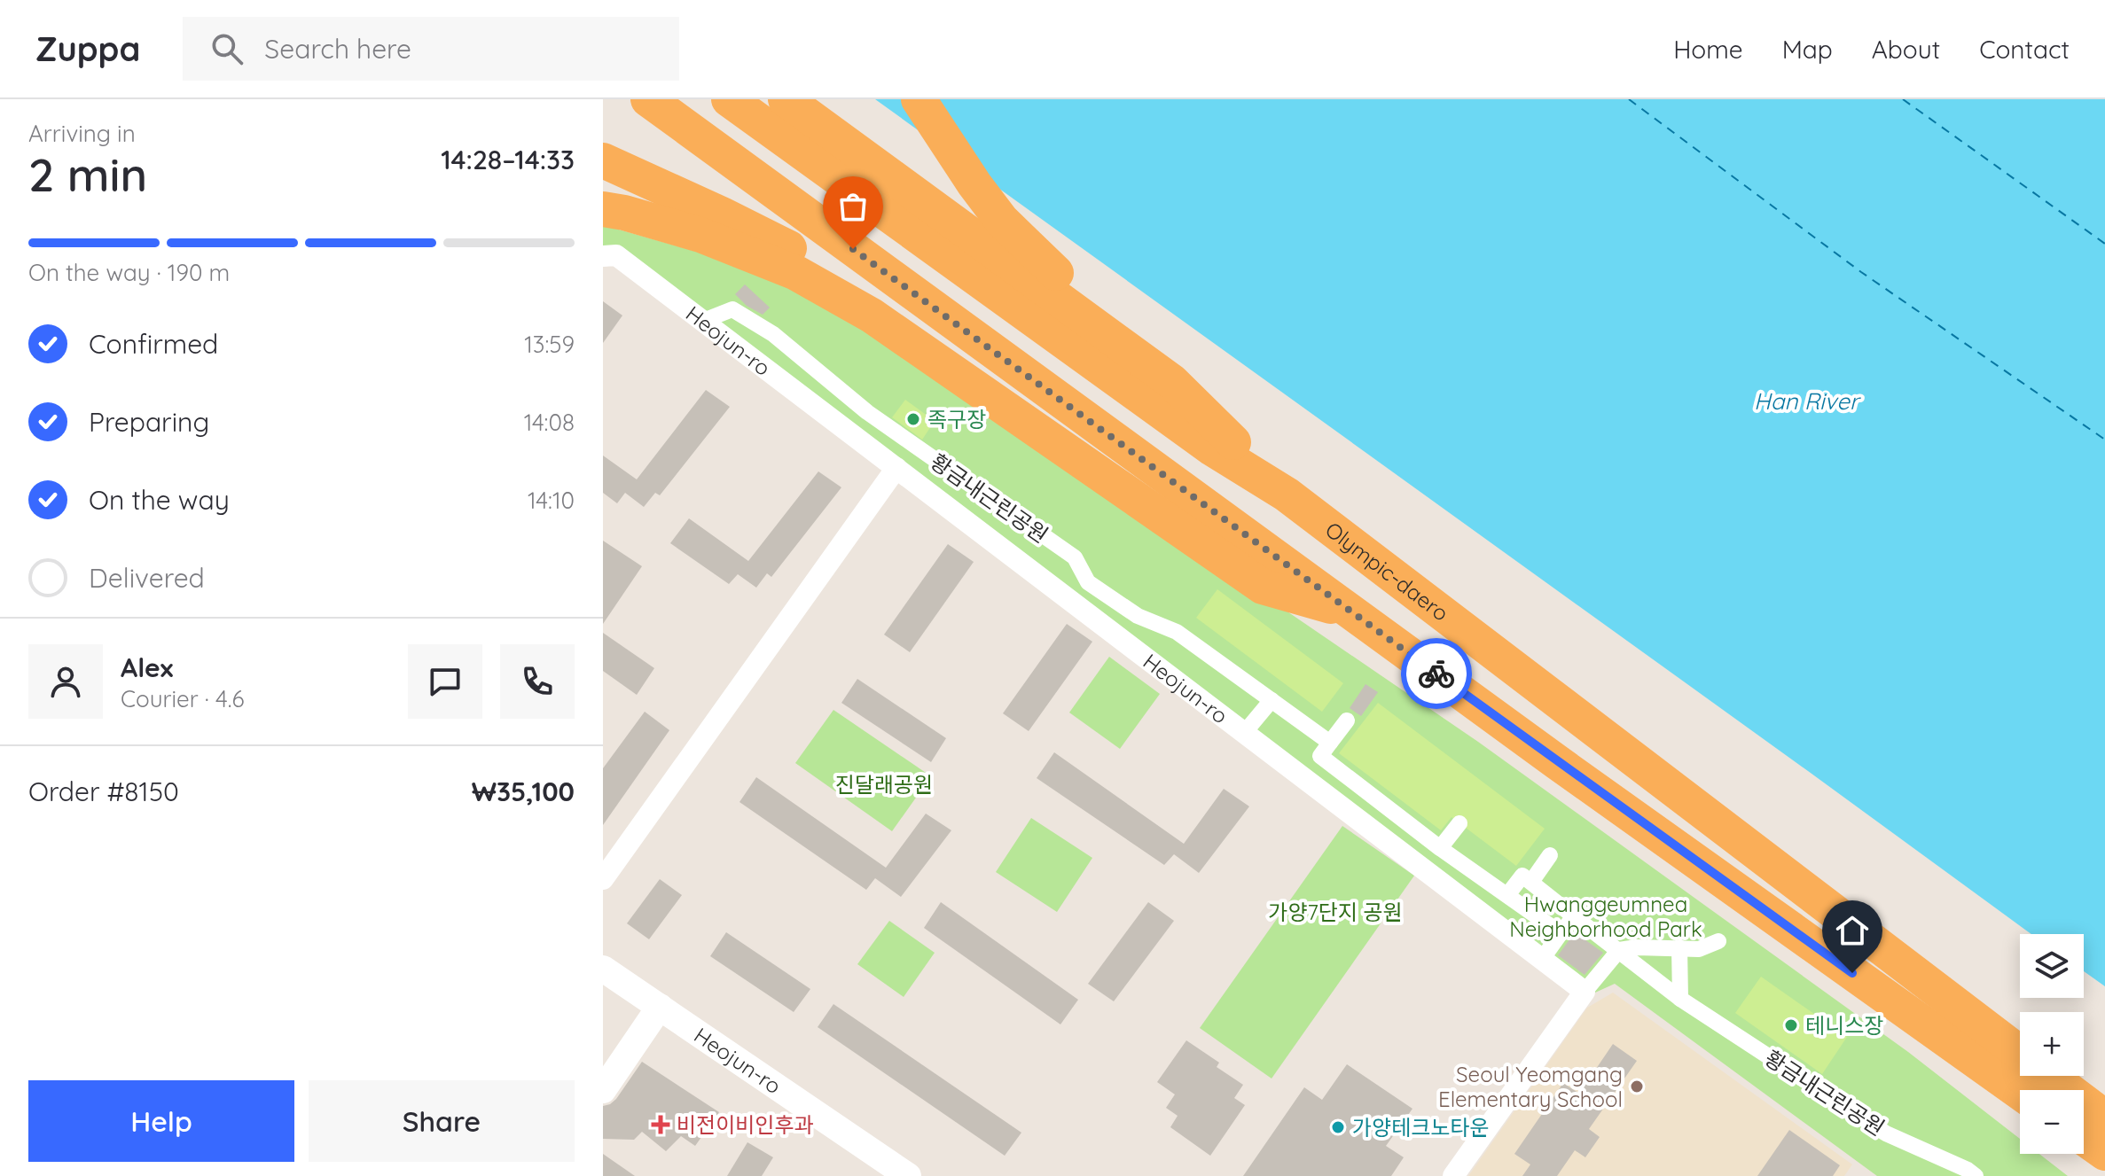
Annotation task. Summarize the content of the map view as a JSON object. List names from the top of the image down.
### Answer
{
  "streets": {
    "highway": ["Olympic-daero"],
    "street": ["Heojun-ro", "황금내근린공원"]
  },
  "crossings": [
    ["Heojun-ro", "황금내근린공원"]
  ],
  "water": ["Han River"],
  "parks": ["진달래공원", "Hwanggeumnea Neighborhood Park", "가양7단지 공원"],
  "places": {
    "other": [
      "족구장",
      "테니스장",
      "Seoul Yeomgang Elementary School",
      "가양테크노타운"
    ],
    "health": ["비전이비인후과"]
  },
  "page": {
    "header": "Zuppa",
    "search": "Search here",
    "nav": [
      "Home",
      "Map",
      "About",
      "Contact"
    ],
    "heading": ["2 min", "Arriving in", "14:28–14:33"],
    "panel": [
      "Alex",
      "Courier · 4.6",
      "Order #8150",
      "₩35,100"
    ],
    "bar": "On the way · 190 m",
    "list": [
      ["Confirmed", "13:59"],
      ["Preparing", "14:08"],
      ["On the way", "14:10"],
      "Delivered"
    ],
    "map_buttons": ["+", "−"],
    "buttons": ["Help", "Share"]
  }
}
